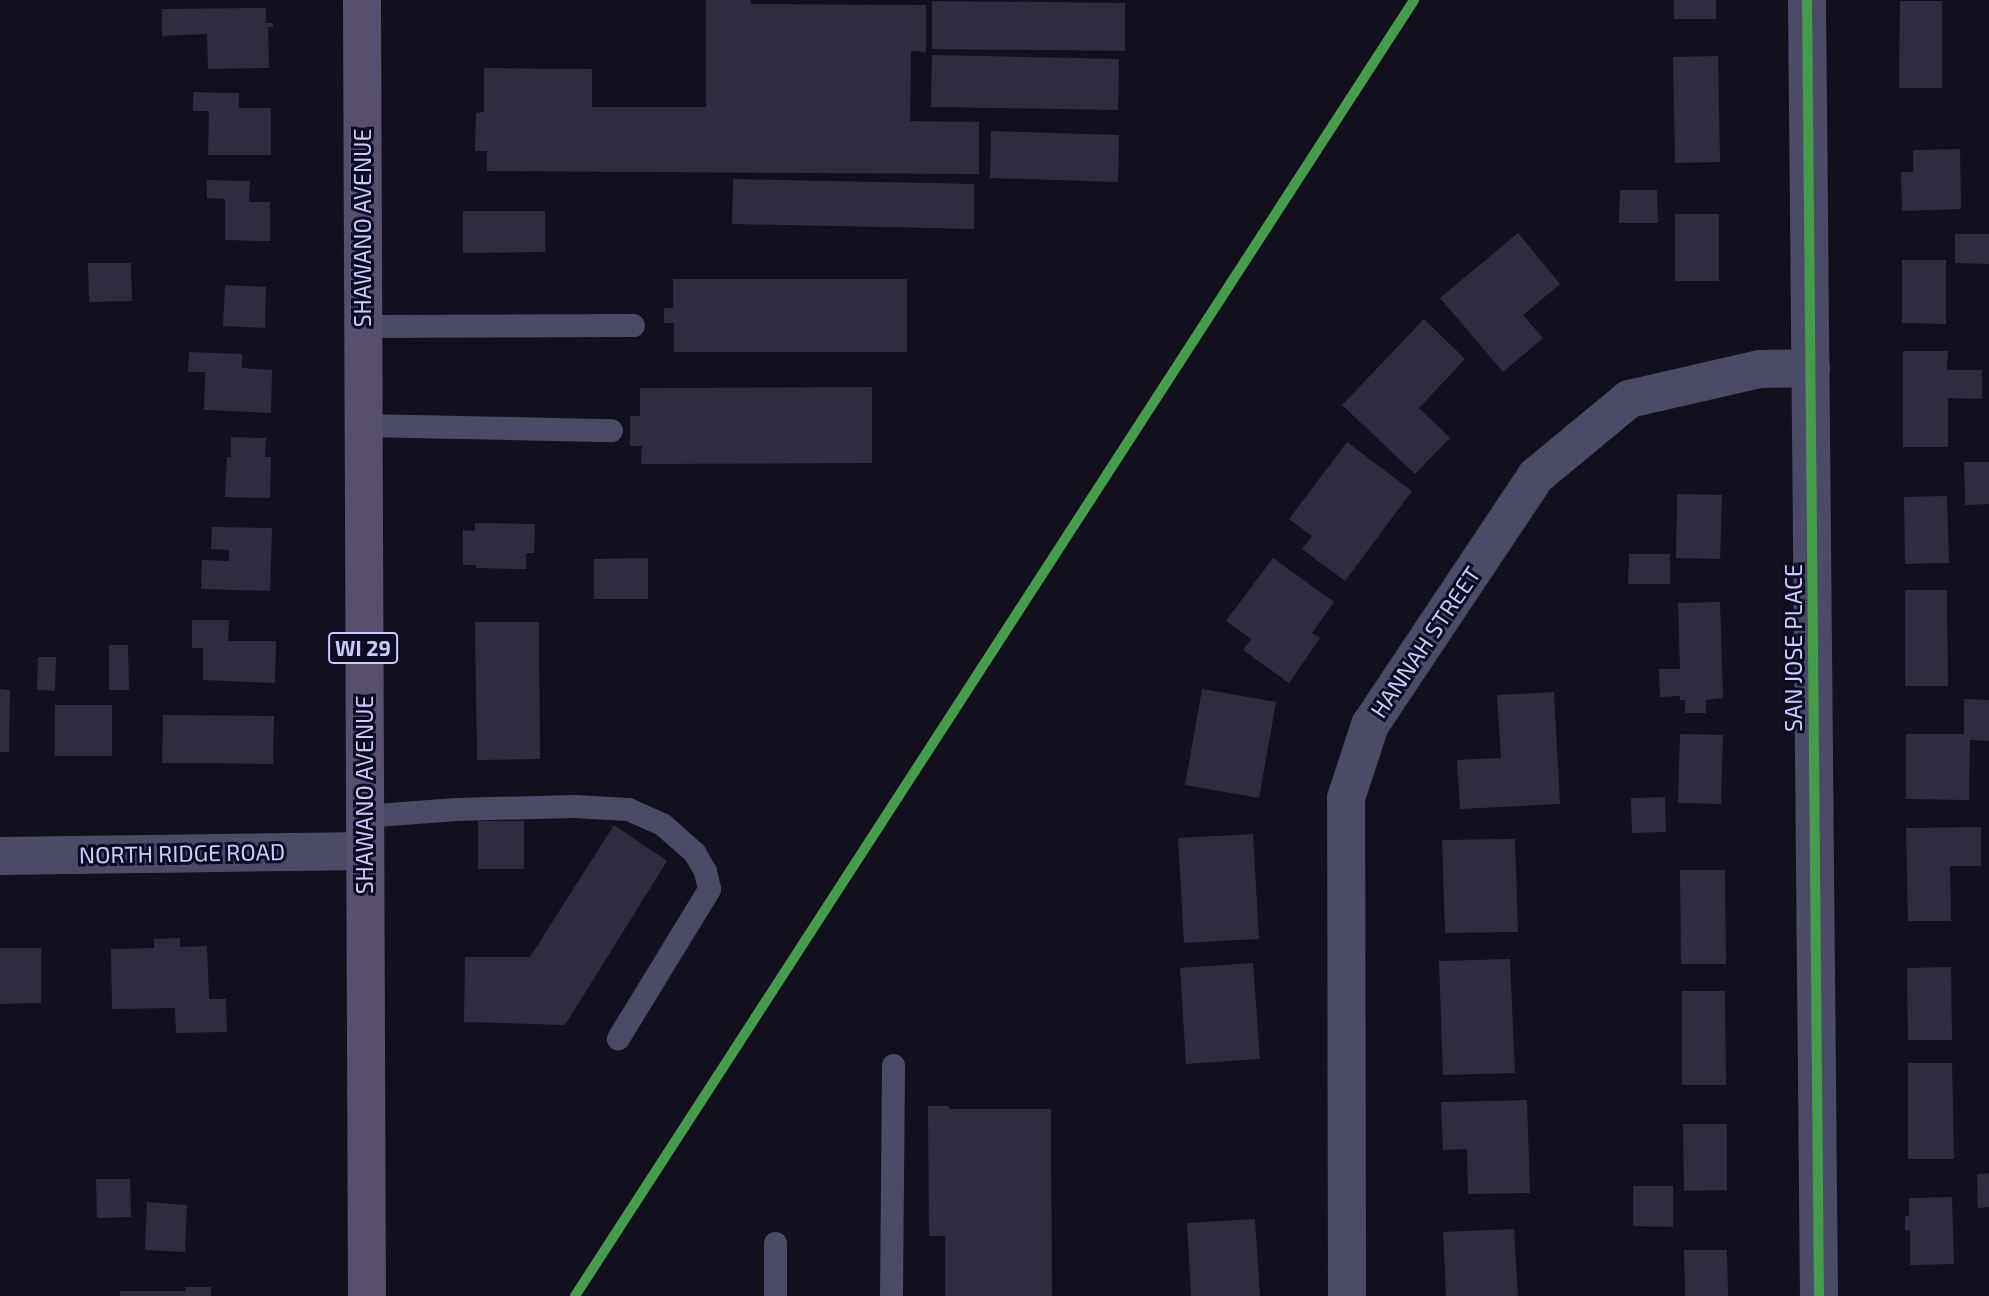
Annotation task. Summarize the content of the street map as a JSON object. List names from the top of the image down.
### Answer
{
  "streets": {
    "main road": ["SHAWANO AVENUE", "WI 29"],
    "street": ["HANNAH STREET", "SAN JOSE PLACE", "NORTH RIDGE ROAD"]
  },
  "crossings": [
    ["SHAWANO AVENUE", "NORTH RIDGE ROAD"],
    ["HANNAH STREET", "SAN JOSE PLACE"]
  ]
}
